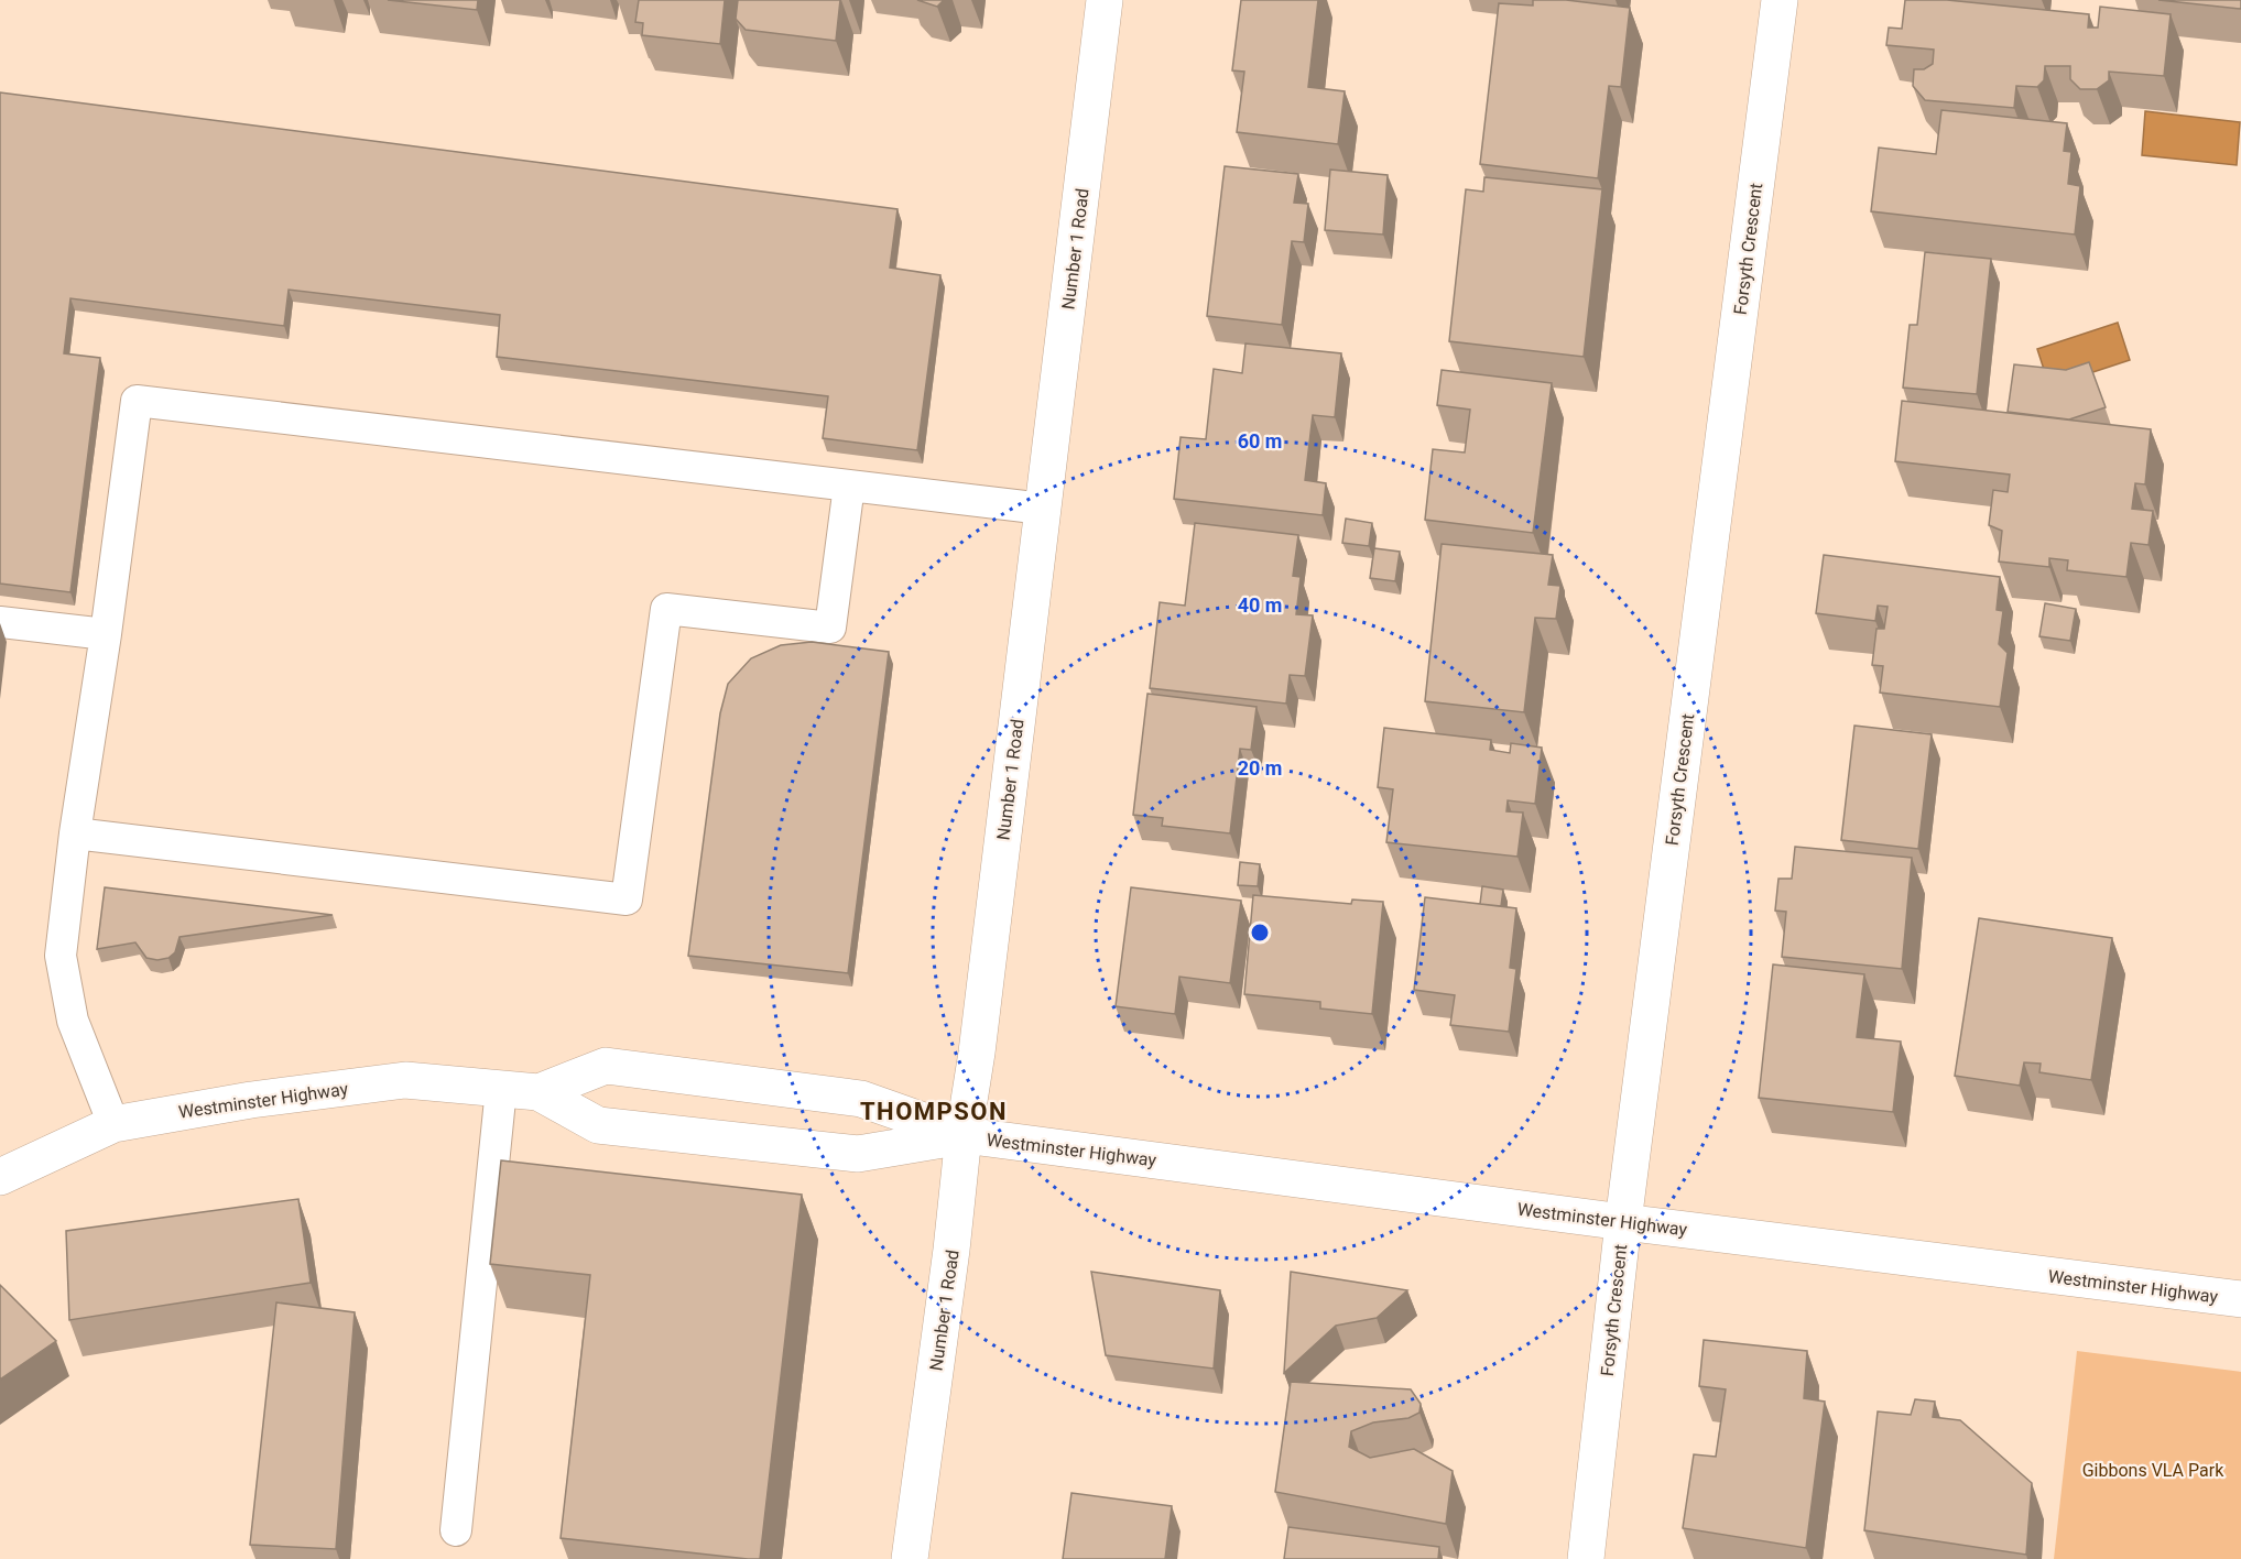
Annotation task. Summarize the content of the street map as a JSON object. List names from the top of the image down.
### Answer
{
  "streets": {
    "street": ["Number 1 Road", "Forsyth Crescent", "Westminster Highway"]
  },
  "crossings": [
    ["Number 1 Road", "Westminster Highway"],
    ["Forsyth Crescent", "Westminster Highway"]
  ],
  "districts": ["THOMPSON"],
  "parks": ["Gibbons VLA Park"],
  "rings": ["60 m", "40 m", "20 m"]
}
